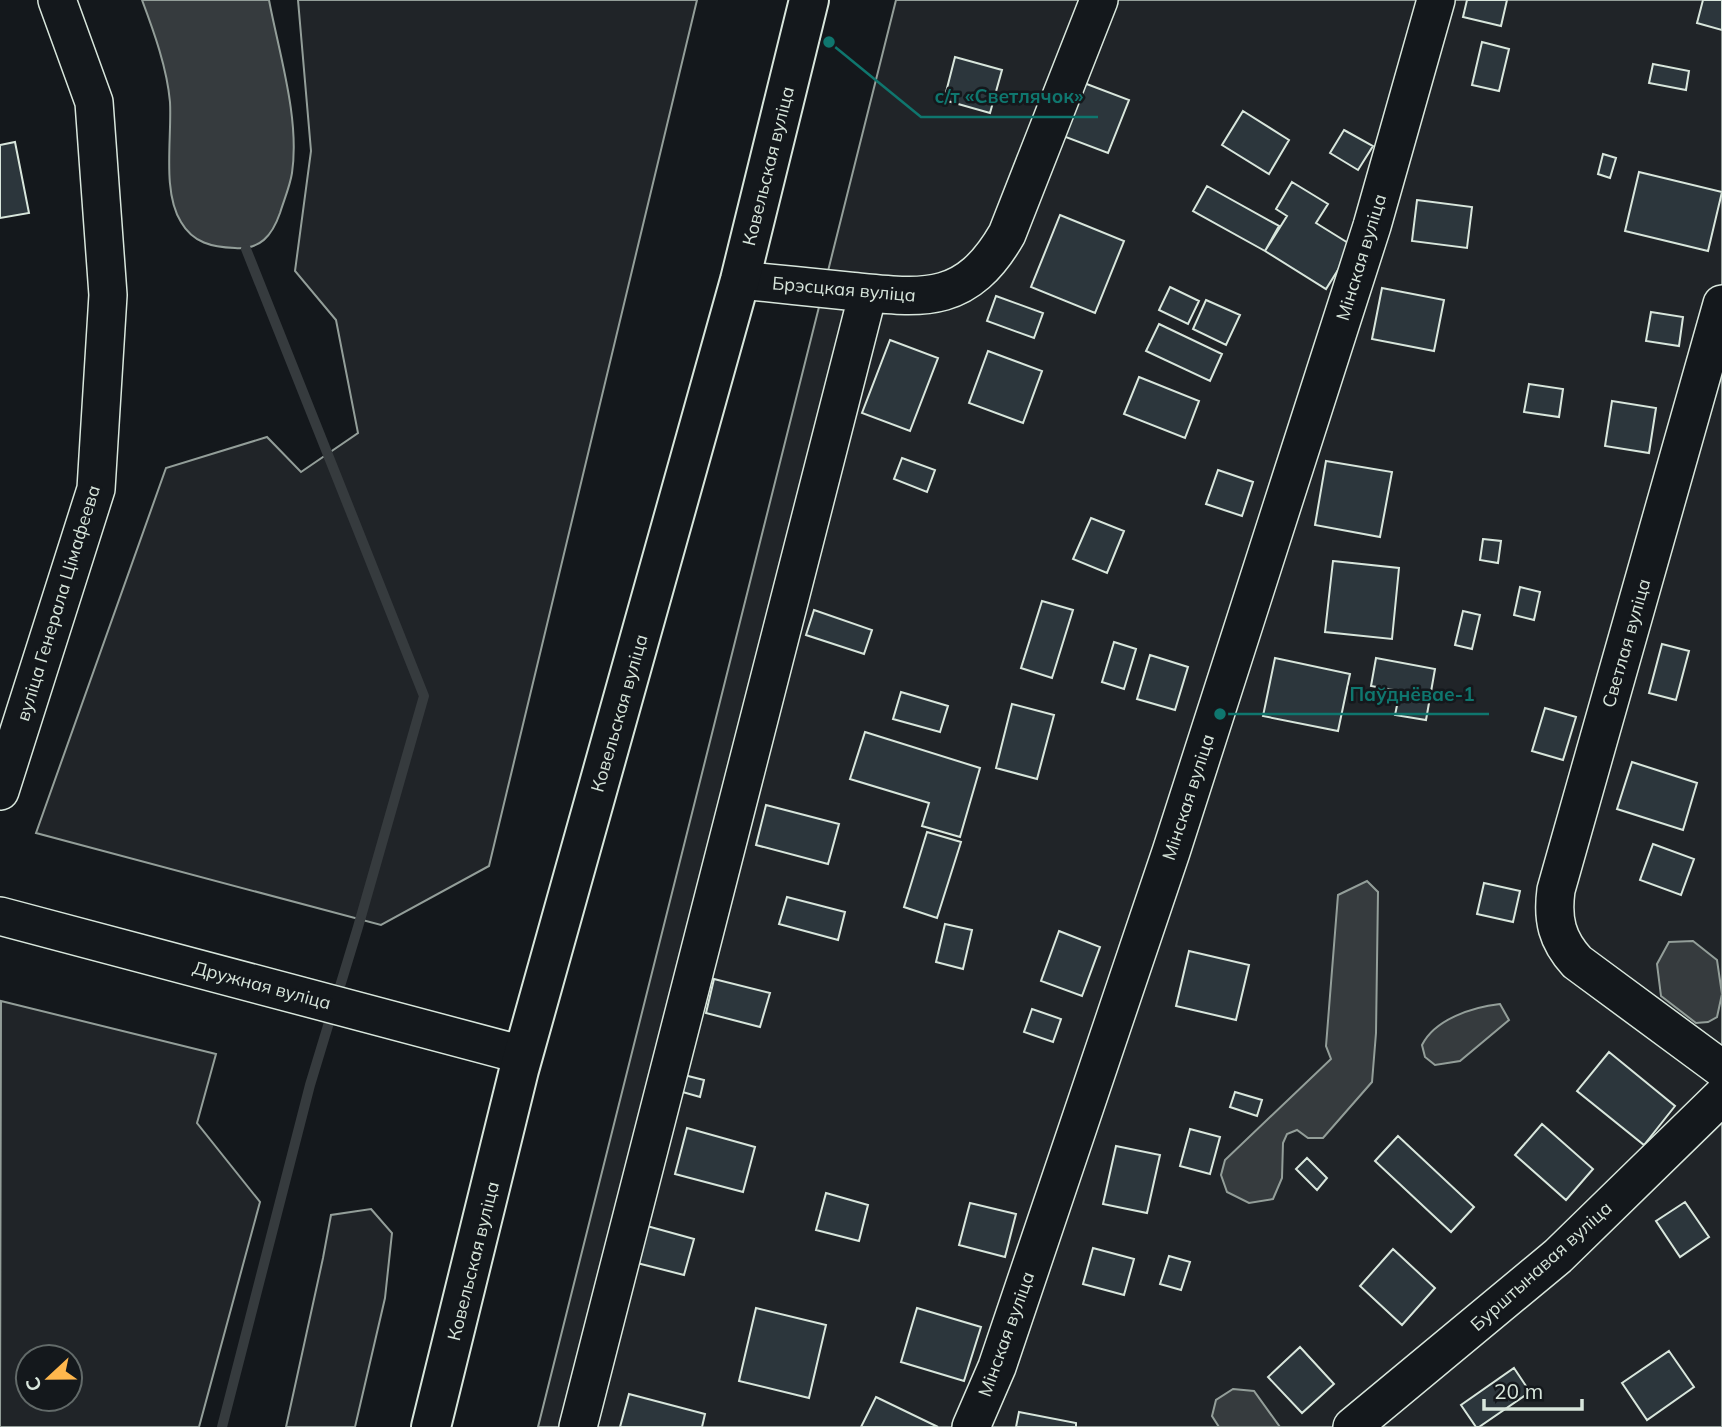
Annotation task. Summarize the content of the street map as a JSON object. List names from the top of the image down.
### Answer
{
  "streets": {
    "highway": ["Ковельская вуліца"],
    "street": [
      "Мінская вуліца",
      "Брэсцкая вуліца",
      "вуліца Генерала Цімафеева",
      "Светлая вуліца",
      "Дружная вуліца",
      "Бурштынавая вуліца"
    ]
  },
  "crossings": [
    ["Ковельская вуліца", "Брэсцкая вуліца"],
    ["Ковельская вуліца", "Дружная вуліца"]
  ],
  "places": ["с/т «Светлячок»", "Паўднёвае-1"],
  "scale_bar": "20 m",
  "north": "left"
}
